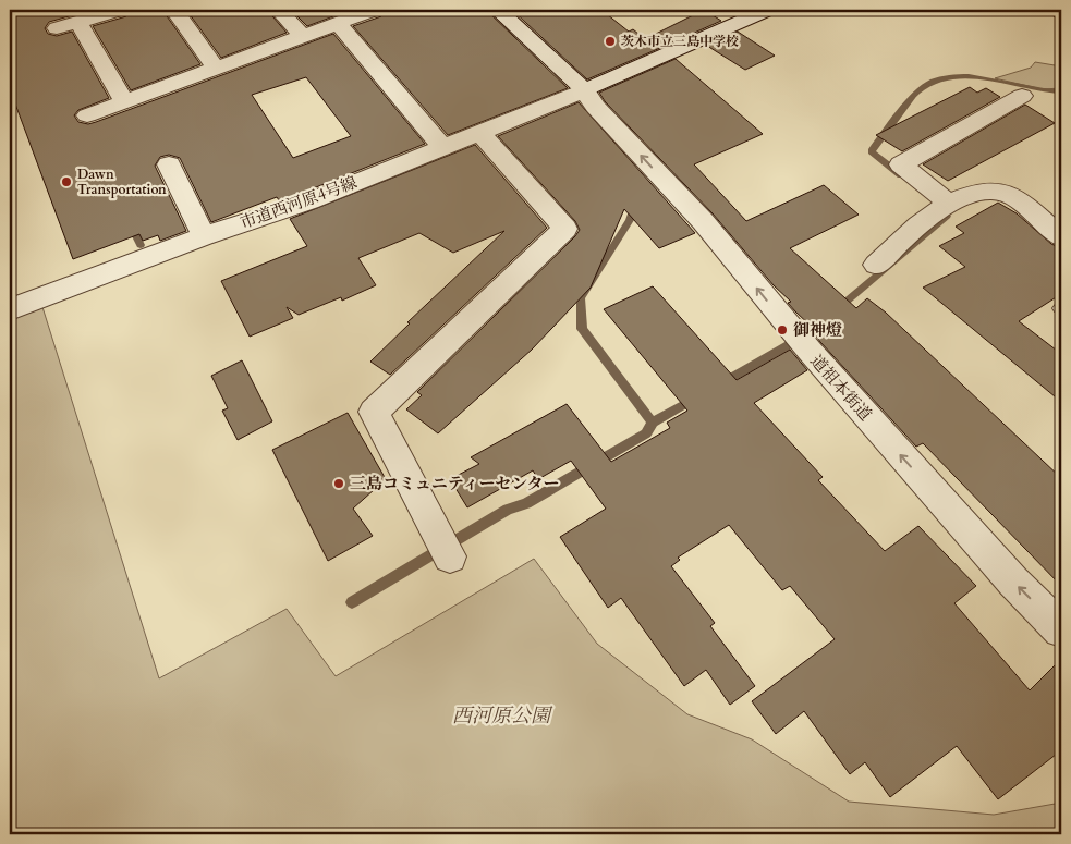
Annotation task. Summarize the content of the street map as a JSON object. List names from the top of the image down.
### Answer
{
  "streets": {
    "street": ["市道西河原4号線", "道祖本街道"]
  },
  "crossings": [
    ["市道西河原4号線", "道祖本街道"]
  ],
  "one_way": ["道祖本街道"],
  "parks": ["西河原公園"],
  "places": [
    "茨木市立三島中学校",
    "Dawn Transportation",
    "御神燈",
    "三島コミュニティーセンター"
  ]
}
